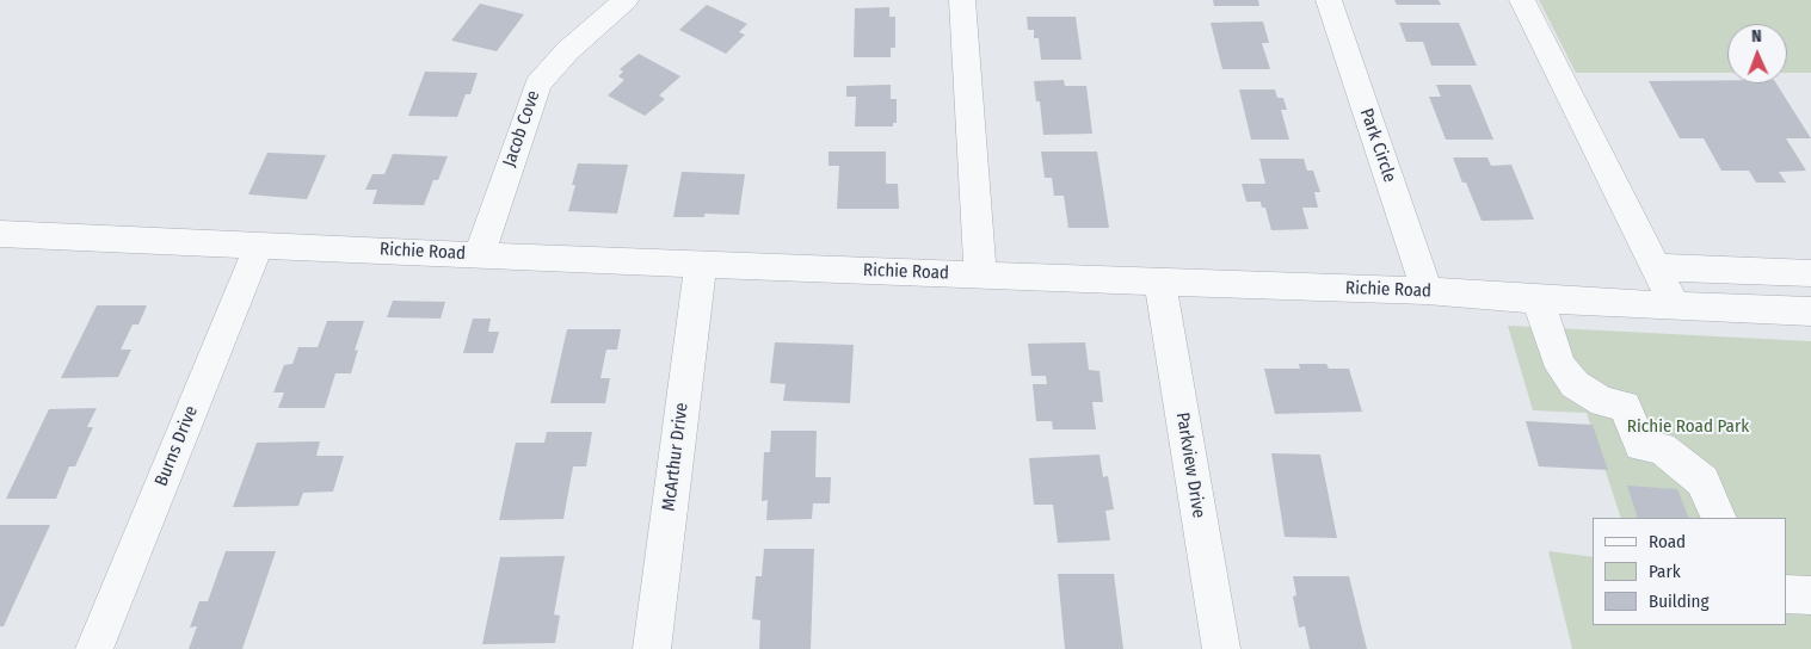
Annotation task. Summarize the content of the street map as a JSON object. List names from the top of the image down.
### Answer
{
  "streets": {
    "street": [
      "Jacob Cove",
      "Park Circle",
      "Richie Road",
      "Burns Drive",
      "McArthur Drive",
      "Parkview Drive"
    ]
  },
  "crossings": [
    ["Jacob Cove", "Richie Road"],
    ["Park Circle", "Richie Road"],
    ["Richie Road", "Burns Drive"],
    ["Richie Road", "McArthur Drive"],
    ["Richie Road", "Parkview Drive"]
  ],
  "parks": ["Richie Road Park"],
  "legend": ["Road", "Park", "Building"],
  "north": "top"
}
